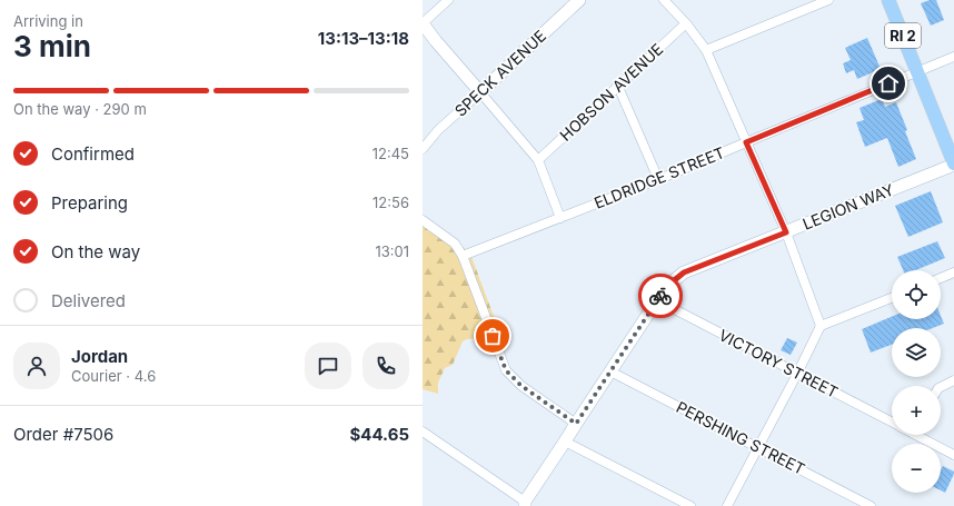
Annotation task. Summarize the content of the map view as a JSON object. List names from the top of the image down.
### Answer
{
  "streets": {
    "main road": ["RI 2"],
    "street": [
      "SPECK AVENUE",
      "HOBSON AVENUE",
      "ELDRIDGE STREET",
      "LEGION WAY",
      "VICTORY STREET",
      "PERSHING STREET"
    ]
  },
  "crossings": [
    ["RI 2", "ELDRIDGE STREET"],
    ["RI 2", "LEGION WAY"],
    ["LEGION WAY", "VICTORY STREET"],
    ["LEGION WAY", "PERSHING STREET"]
  ],
  "page": {
    "heading": ["3 min", "Arriving in", "13:13–13:18"],
    "panel": [
      "Jordan",
      "Courier · 4.6",
      "Order #7506",
      "$44.65"
    ],
    "bar": "On the way · 290 m",
    "list": [
      ["Confirmed", "12:45"],
      ["Preparing", "12:56"],
      ["On the way", "13:01"],
      "Delivered"
    ],
    "map_buttons": ["+", "−"]
  }
}
